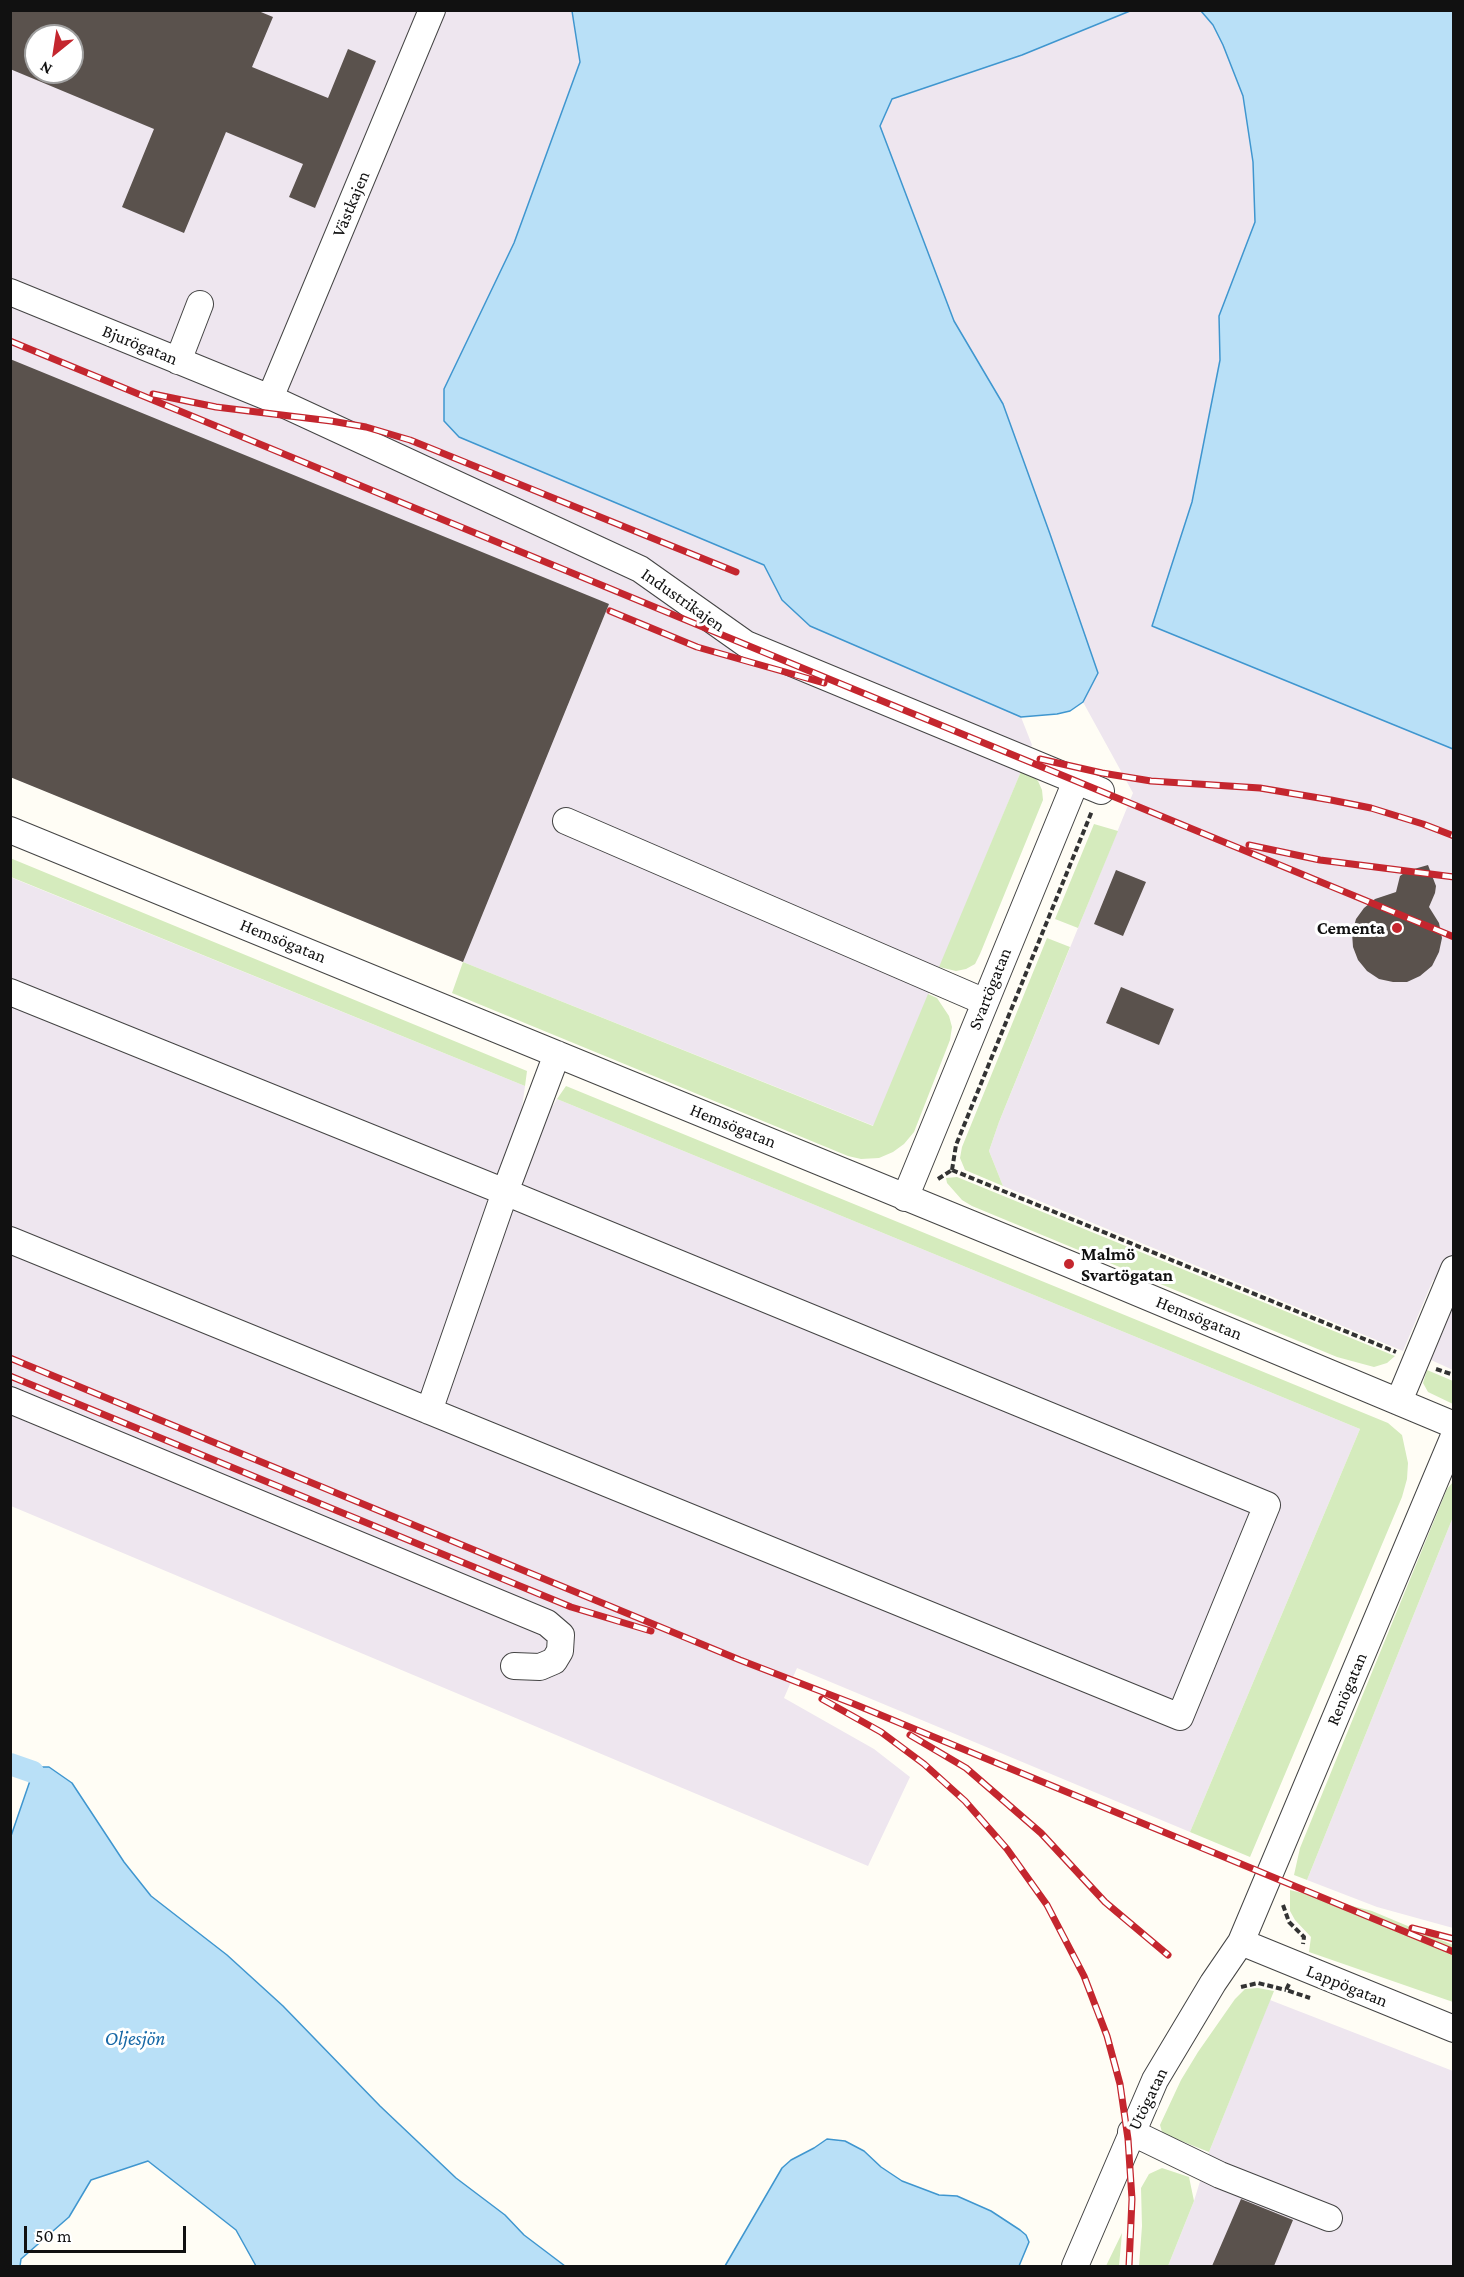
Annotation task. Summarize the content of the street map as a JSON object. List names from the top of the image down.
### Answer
{
  "streets": {
    "street": [
      "Västkajen",
      "Bjurögatan",
      "Industrikajen",
      "Hemsögatan",
      "Svartögatan",
      "Renögatan",
      "Lappögatan",
      "Utögatan"
    ]
  },
  "crossings": [
    ["Västkajen", "Bjurögatan"],
    ["Västkajen", "Industrikajen"],
    ["Bjurögatan", "Industrikajen"],
    ["Industrikajen", "Svartögatan"],
    ["Hemsögatan", "Svartögatan"],
    ["Renögatan", "Lappögatan"],
    ["Renögatan", "Utögatan"],
    ["Lappögatan", "Utögatan"]
  ],
  "water": ["Oljesjön"],
  "places": ["Cementa", "Malmö Svartögatan"],
  "scale_bar": "50 m",
  "north": "bottom left"
}
